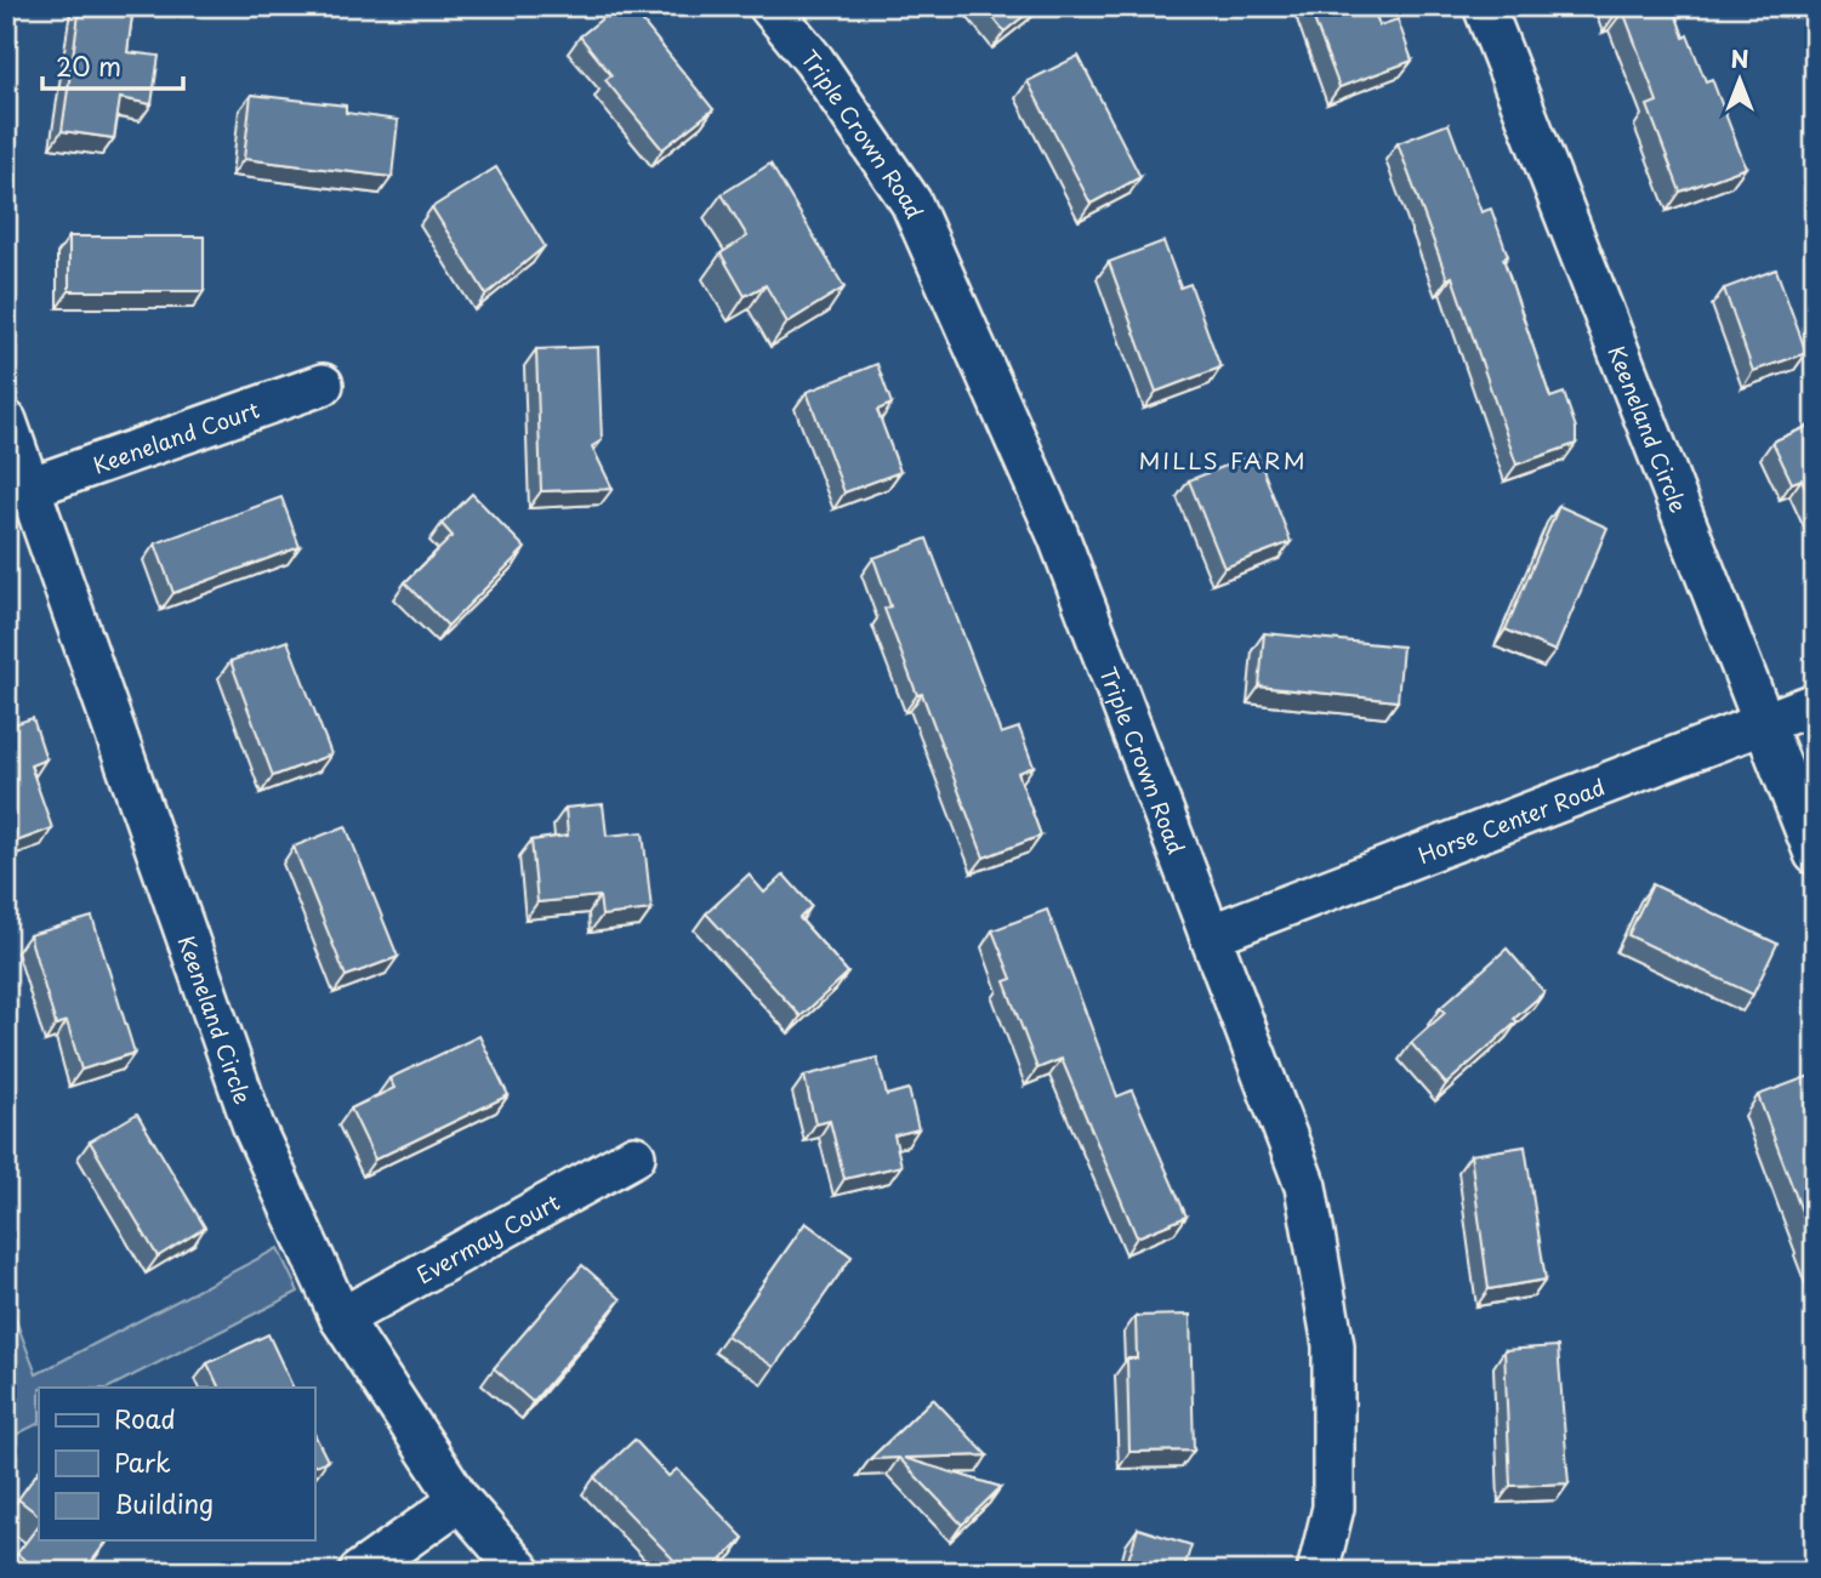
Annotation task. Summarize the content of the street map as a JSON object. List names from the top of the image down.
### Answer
{
  "streets": {
    "street": [
      "Triple Crown Road",
      "Keeneland Circle",
      "Keeneland Court",
      "Horse Center Road",
      "Evermay Court"
    ]
  },
  "crossings": [
    ["Triple Crown Road", "Horse Center Road"],
    ["Keeneland Circle", "Keeneland Court"],
    ["Keeneland Circle", "Horse Center Road"],
    ["Keeneland Circle", "Evermay Court"]
  ],
  "districts": ["MILLS FARM"],
  "legend": ["Road", "Park", "Building"],
  "scale_bar": "20 m",
  "north": "top"
}
